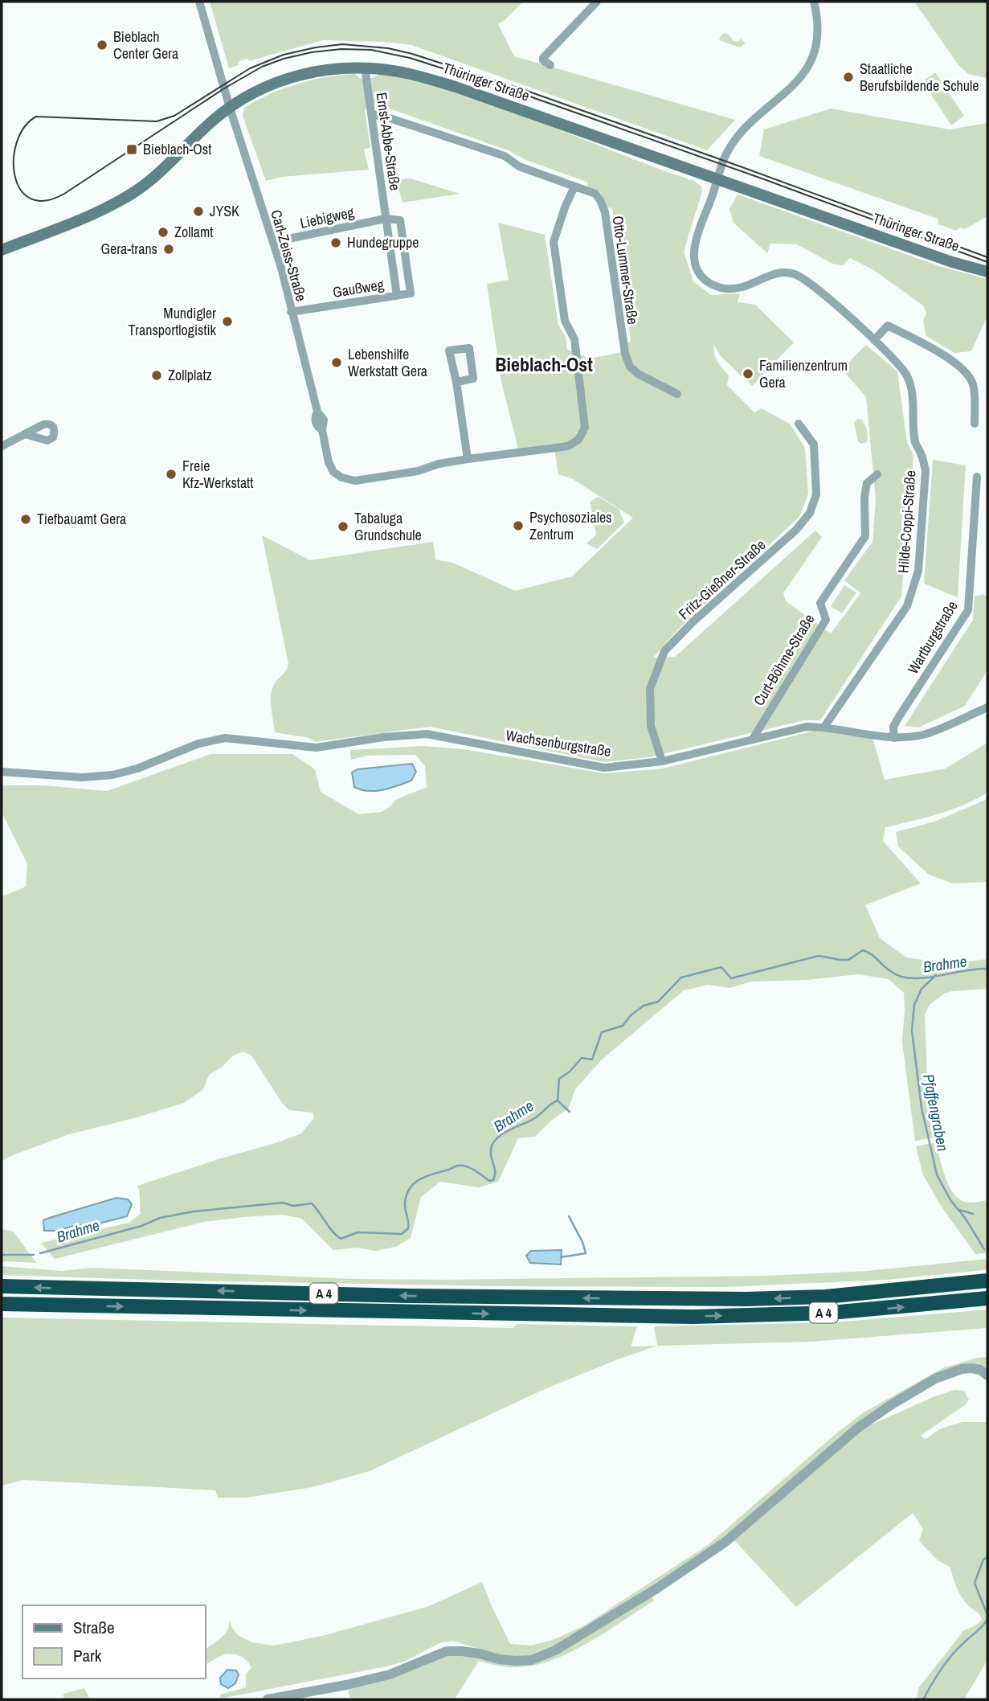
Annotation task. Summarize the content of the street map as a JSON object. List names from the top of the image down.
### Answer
{
  "streets": {
    "highway": ["A 4"],
    "main road": ["Thüringer Straße"],
    "street": [
      "Ernst-Abbe-Straße",
      "Liebigweg",
      "Carl-Zeiss-Straße",
      "Otto-Lummer-Straße",
      "Gaußweg",
      "Hilde-Coppi-Straße",
      "Fritz-Gießner-Straße",
      "Wartburgstraße",
      "Curt-Böhme-Straße",
      "Wachsenburgstraße"
    ]
  },
  "crossings": [
    ["Thüringer Straße", "Ernst-Abbe-Straße"],
    ["Thüringer Straße", "Carl-Zeiss-Straße"],
    ["Thüringer Straße", "Hilde-Coppi-Straße"],
    ["Ernst-Abbe-Straße", "Liebigweg"],
    ["Ernst-Abbe-Straße", "Otto-Lummer-Straße"],
    ["Ernst-Abbe-Straße", "Gaußweg"],
    ["Liebigweg", "Carl-Zeiss-Straße"],
    ["Carl-Zeiss-Straße", "Gaußweg"],
    ["Hilde-Coppi-Straße", "Wachsenburgstraße"],
    ["Fritz-Gießner-Straße", "Wachsenburgstraße"],
    ["Wartburgstraße", "Wachsenburgstraße"],
    ["Curt-Böhme-Straße", "Wachsenburgstraße"]
  ],
  "districts": ["Bieblach-Ost"],
  "water": ["Brahme", "Pfaffengraben"],
  "places": {
    "other": [
      "Bieblach Center Gera",
      "Staatliche Berufsbildende Schule",
      "JYSK",
      "Zollamt",
      "Hundegruppe",
      "Gera-trans",
      "Mundigler Transportlogistik",
      "Lebenshilfe Werkstatt Gera",
      "Familienzentrum Gera",
      "Zollplatz",
      "Freie Kfz-Werkstatt",
      "Tiefbauamt Gera",
      "Psychosoziales Zentrum",
      "Tabaluga Grundschule"
    ],
    "transit": ["Bieblach-Ost"]
  },
  "legend": ["Straße", "Park"]
}
